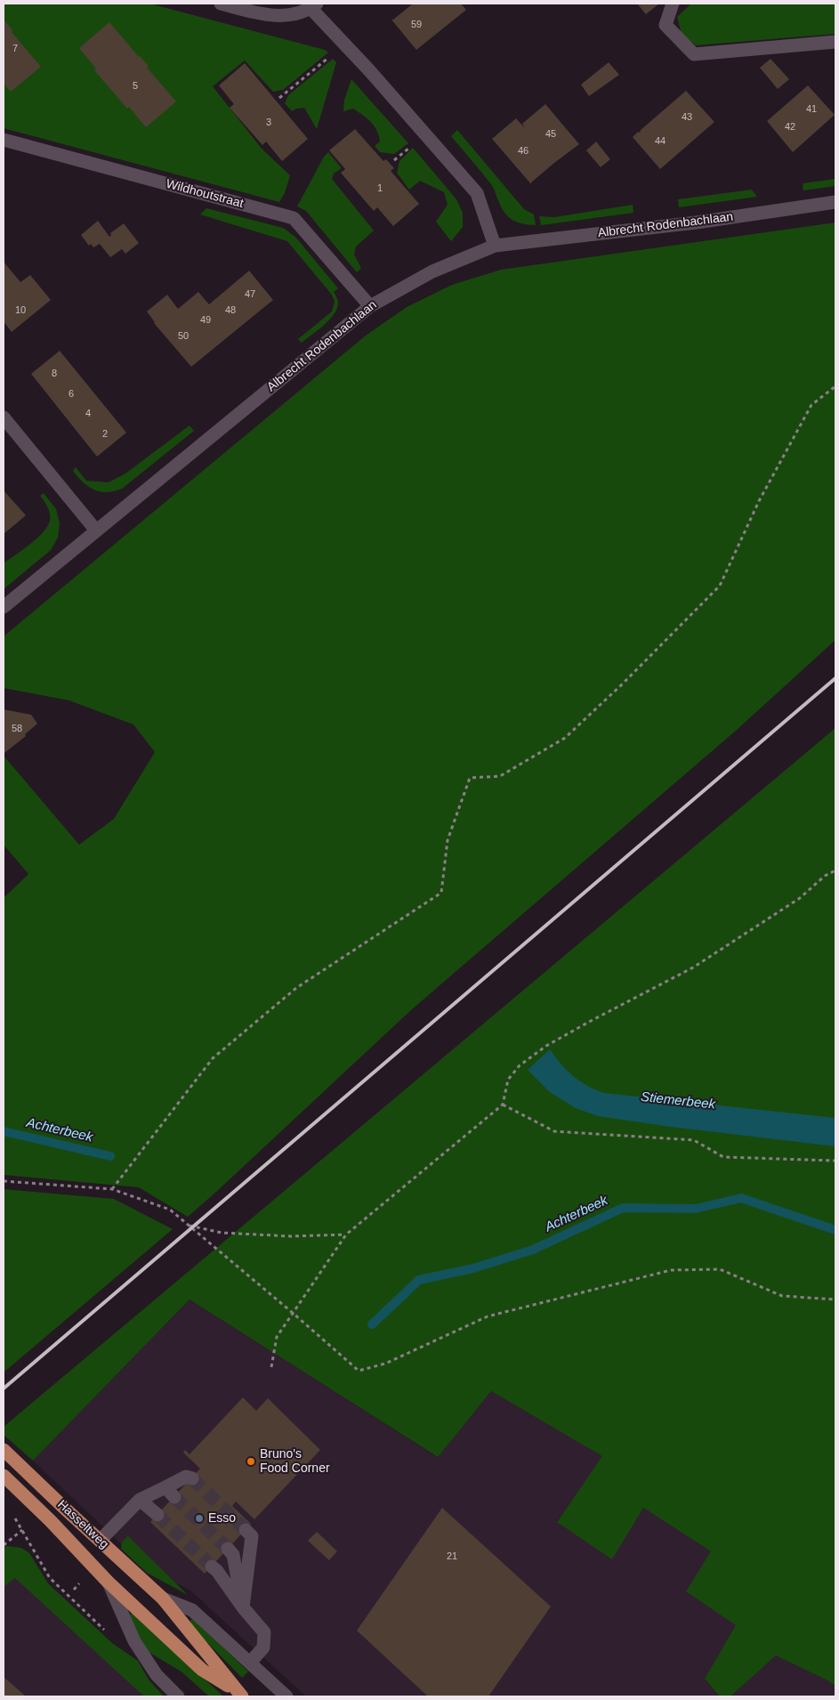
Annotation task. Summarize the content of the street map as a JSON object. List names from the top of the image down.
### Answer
{
  "streets": {
    "main road": ["Hasseltweg"],
    "street": ["Wildhoutstraat", "Albrecht Rodenbachlaan"]
  },
  "crossings": [
    ["Wildhoutstraat", "Albrecht Rodenbachlaan"]
  ],
  "water": ["Stiemerbeek", "Achterbeek"],
  "places": ["Bruno's Food Corner", "Esso"],
  "house_numbers": [
    "59",
    "7",
    "5",
    "41",
    "43",
    "3",
    "42",
    "45",
    "44",
    "46",
    "1",
    "47",
    "10",
    "48",
    "49",
    "50",
    "8",
    "6",
    "4",
    "2",
    "58",
    "21"
  ]
}
